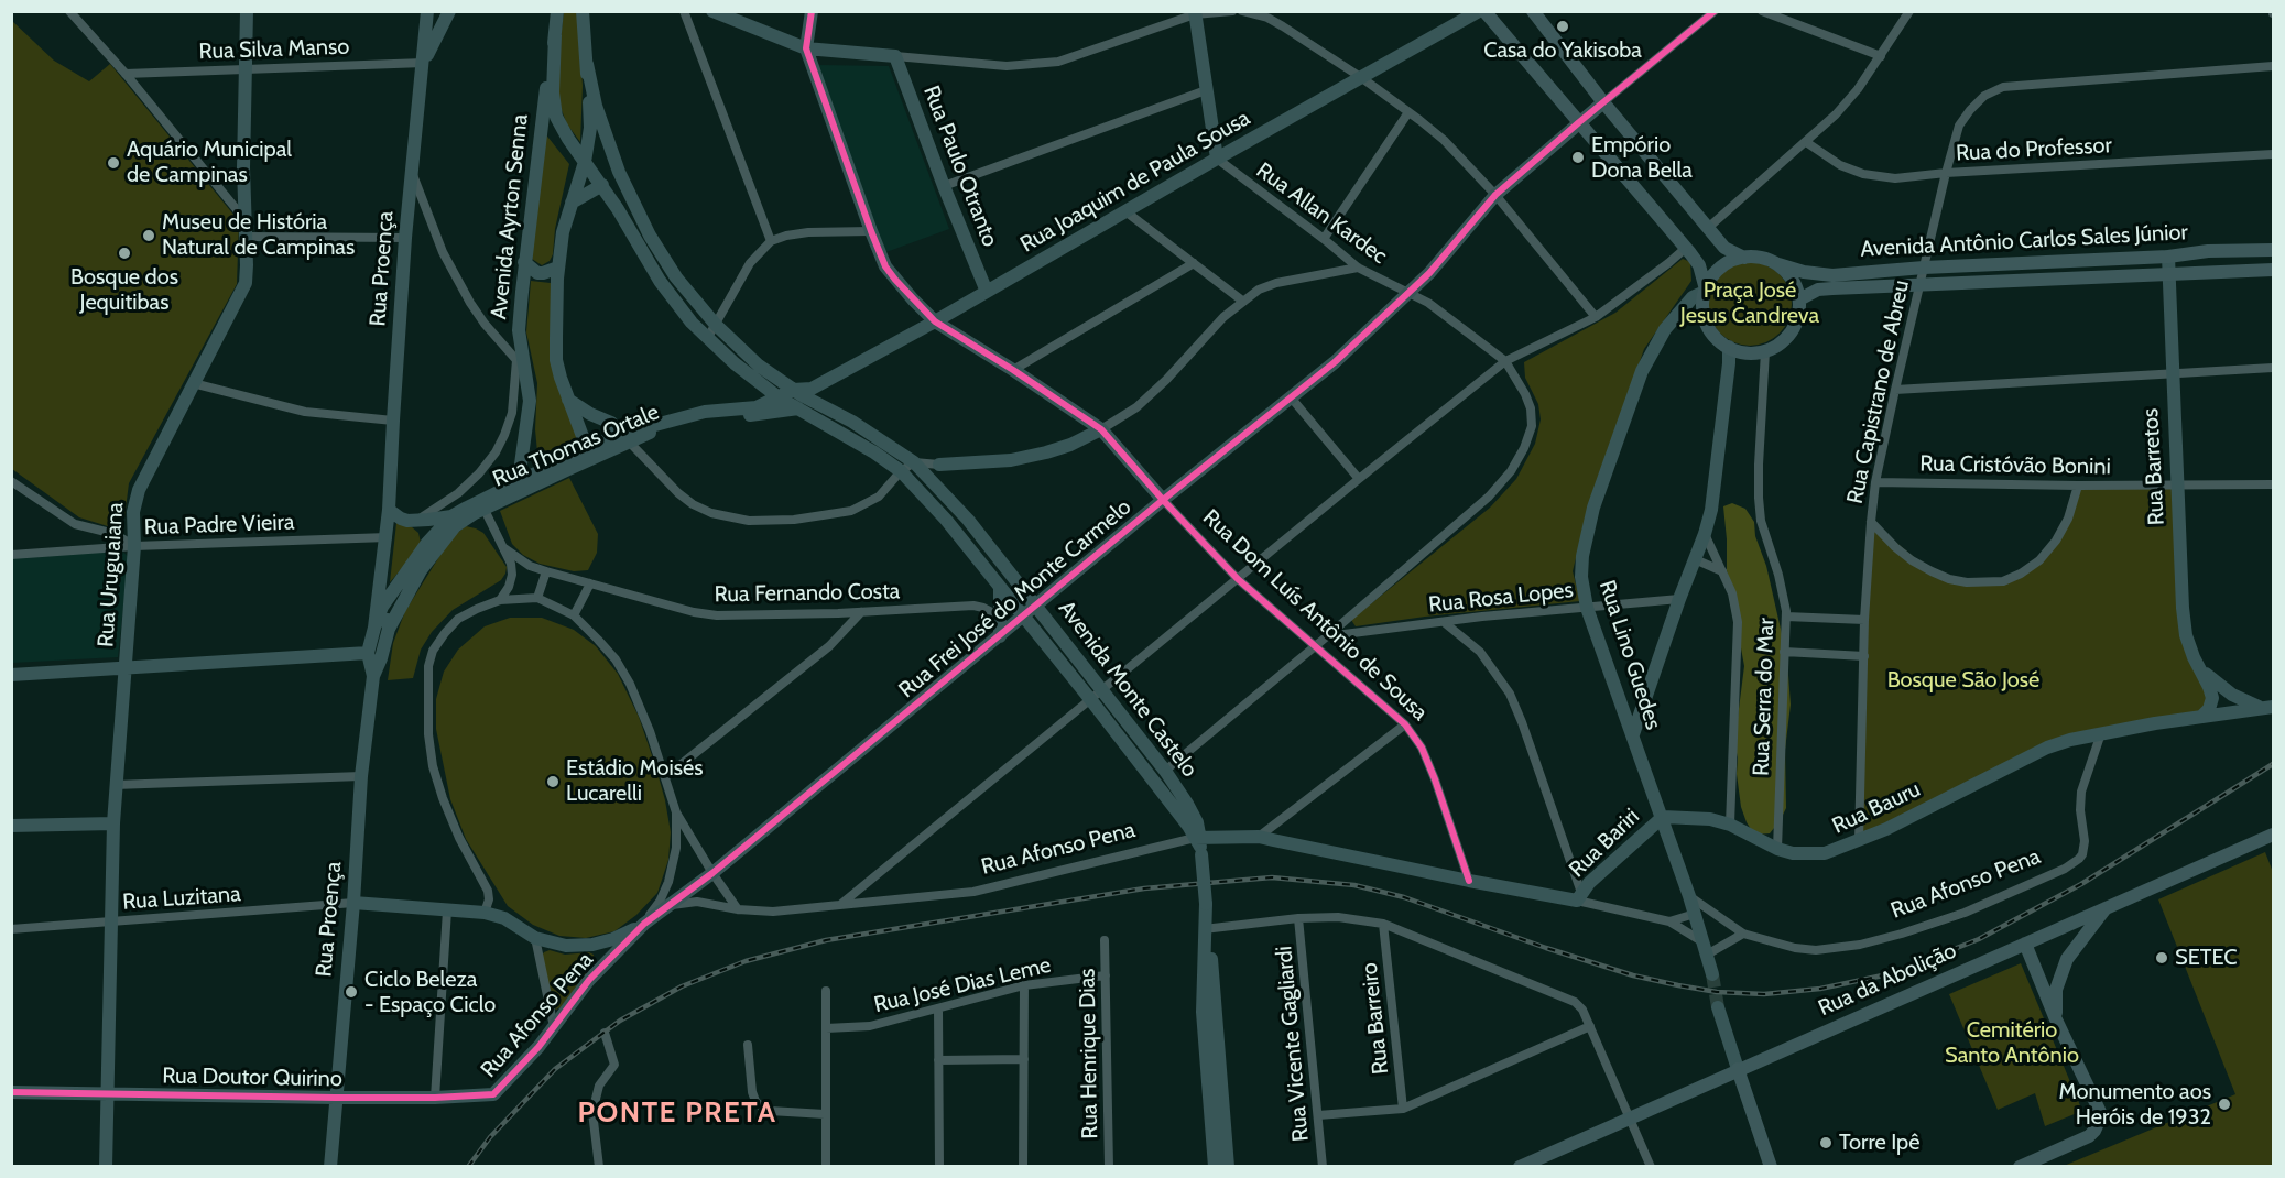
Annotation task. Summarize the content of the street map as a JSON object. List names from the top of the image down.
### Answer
{
  "streets": {
    "main road": [
      "Rua Paulo Otranto",
      "Rua Joaquim de Paula Sousa",
      "Avenida Ayrton Senna",
      "Avenida Antônio Carlos Sales Júnior",
      "Rua Proença",
      "Rua Thomas Ortale",
      "Rua Barretos",
      "Rua Uruguaiana",
      "Rua Frei José do Monte Carmelo",
      "Rua Dom Luís Antônio de Sousa",
      "Rua Lino Guedes",
      "Avenida Monte Castelo",
      "Rua Bauru",
      "Rua Bariri",
      "Rua Afonso Pena",
      "Rua da Abolição",
      "Rua Doutor Quirino"
    ],
    "street": [
      "Rua Silva Manso",
      "Rua do Professor",
      "Rua Allan Kardec",
      "Rua Capistrano de Abreu",
      "Rua Cristóvão Bonini",
      "Rua Padre Vieira",
      "Rua Fernando Costa",
      "Rua Rosa Lopes",
      "Rua Serra do Mar",
      "Rua Luzitana",
      "Rua José Dias Leme",
      "Rua Barreiro",
      "Rua Vicente Gagliardi",
      "Rua Henrique Dias"
    ]
  },
  "crossings": [
    ["Rua Silva Manso", "Rua Proença"],
    ["Rua Silva Manso", "Rua Uruguaiana"],
    ["Rua do Professor", "Rua Capistrano de Abreu"],
    ["Rua Paulo Otranto", "Rua Joaquim de Paula Sousa"],
    ["Rua Joaquim de Paula Sousa", "Rua Allan Kardec"],
    ["Rua Joaquim de Paula Sousa", "Rua Dom Luís Antônio de Sousa"],
    ["Rua Joaquim de Paula Sousa", "Avenida Monte Castelo"],
    ["Rua Allan Kardec", "Rua Rosa Lopes"],
    ["Rua Allan Kardec", "Rua Frei José do Monte Carmelo"],
    ["Rua Allan Kardec", "Rua Dom Luís Antônio de Sousa"],
    ["Rua Allan Kardec", "Avenida Monte Castelo"],
    ["Avenida Ayrton Senna", "Rua Thomas Ortale"],
    ["Avenida Ayrton Senna", "Avenida Monte Castelo"],
    ["Avenida Antônio Carlos Sales Júnior", "Rua Capistrano de Abreu"],
    ["Avenida Antônio Carlos Sales Júnior", "Rua Barretos"],
    ["Avenida Antônio Carlos Sales Júnior", "Rua Lino Guedes"],
    ["Avenida Antônio Carlos Sales Júnior", "Rua Serra do Mar"],
    ["Rua Proença", "Rua Thomas Ortale"],
    ["Rua Proença", "Rua Padre Vieira"],
    ["Rua Proença", "Rua Luzitana"],
    ["Rua Proença", "Rua Doutor Quirino"],
    ["Rua Capistrano de Abreu", "Rua Cristóvão Bonini"],
    ["Rua Capistrano de Abreu", "Rua Bauru"],
    ["Rua Thomas Ortale", "Rua Fernando Costa"],
    ["Rua Thomas Ortale", "Avenida Monte Castelo"],
    ["Rua Cristóvão Bonini", "Rua Barretos"],
    ["Rua Padre Vieira", "Rua Uruguaiana"],
    ["Rua Uruguaiana", "Rua Luzitana"],
    ["Rua Uruguaiana", "Rua Doutor Quirino"],
    ["Rua Rosa Lopes", "Rua Lino Guedes"],
    ["Rua Frei José do Monte Carmelo", "Rua Dom Luís Antônio de Sousa"],
    ["Rua Frei José do Monte Carmelo", "Avenida Monte Castelo"],
    ["Rua Frei José do Monte Carmelo", "Rua Afonso Pena"],
    ["Rua Dom Luís Antônio de Sousa", "Rua Afonso Pena"],
    ["Rua Lino Guedes", "Rua Serra do Mar"],
    ["Rua Lino Guedes", "Rua Bauru"],
    ["Rua Lino Guedes", "Rua Bariri"],
    ["Rua Lino Guedes", "Rua Afonso Pena"],
    ["Avenida Monte Castelo", "Rua Afonso Pena"],
    ["Rua Serra do Mar", "Rua Bauru"],
    ["Rua Bauru", "Rua Bariri"],
    ["Rua Bauru", "Rua Afonso Pena"],
    ["Rua Bariri", "Rua Afonso Pena"],
    ["Rua Afonso Pena", "Rua Doutor Quirino"],
    ["Rua José Dias Leme", "Rua Henrique Dias"]
  ],
  "districts": ["PONTE PRETA"],
  "parks": ["Praça José Jesus Candreva", "Bosque São José", "Cemitério Santo Antônio"],
  "places": [
    "Casa do Yakisoba",
    "Empório Dona Bella",
    "Aquário Municipal de Campinas",
    "Museu de História Natural de Campinas",
    "Bosque dos Jequitibas",
    "Estádio Moisés Lucarelli",
    "SETEC",
    "Ciclo Beleza - Espaço Ciclo",
    "Monumento aos Heróis de 1932",
    "Torre Ipê"
  ]
}
